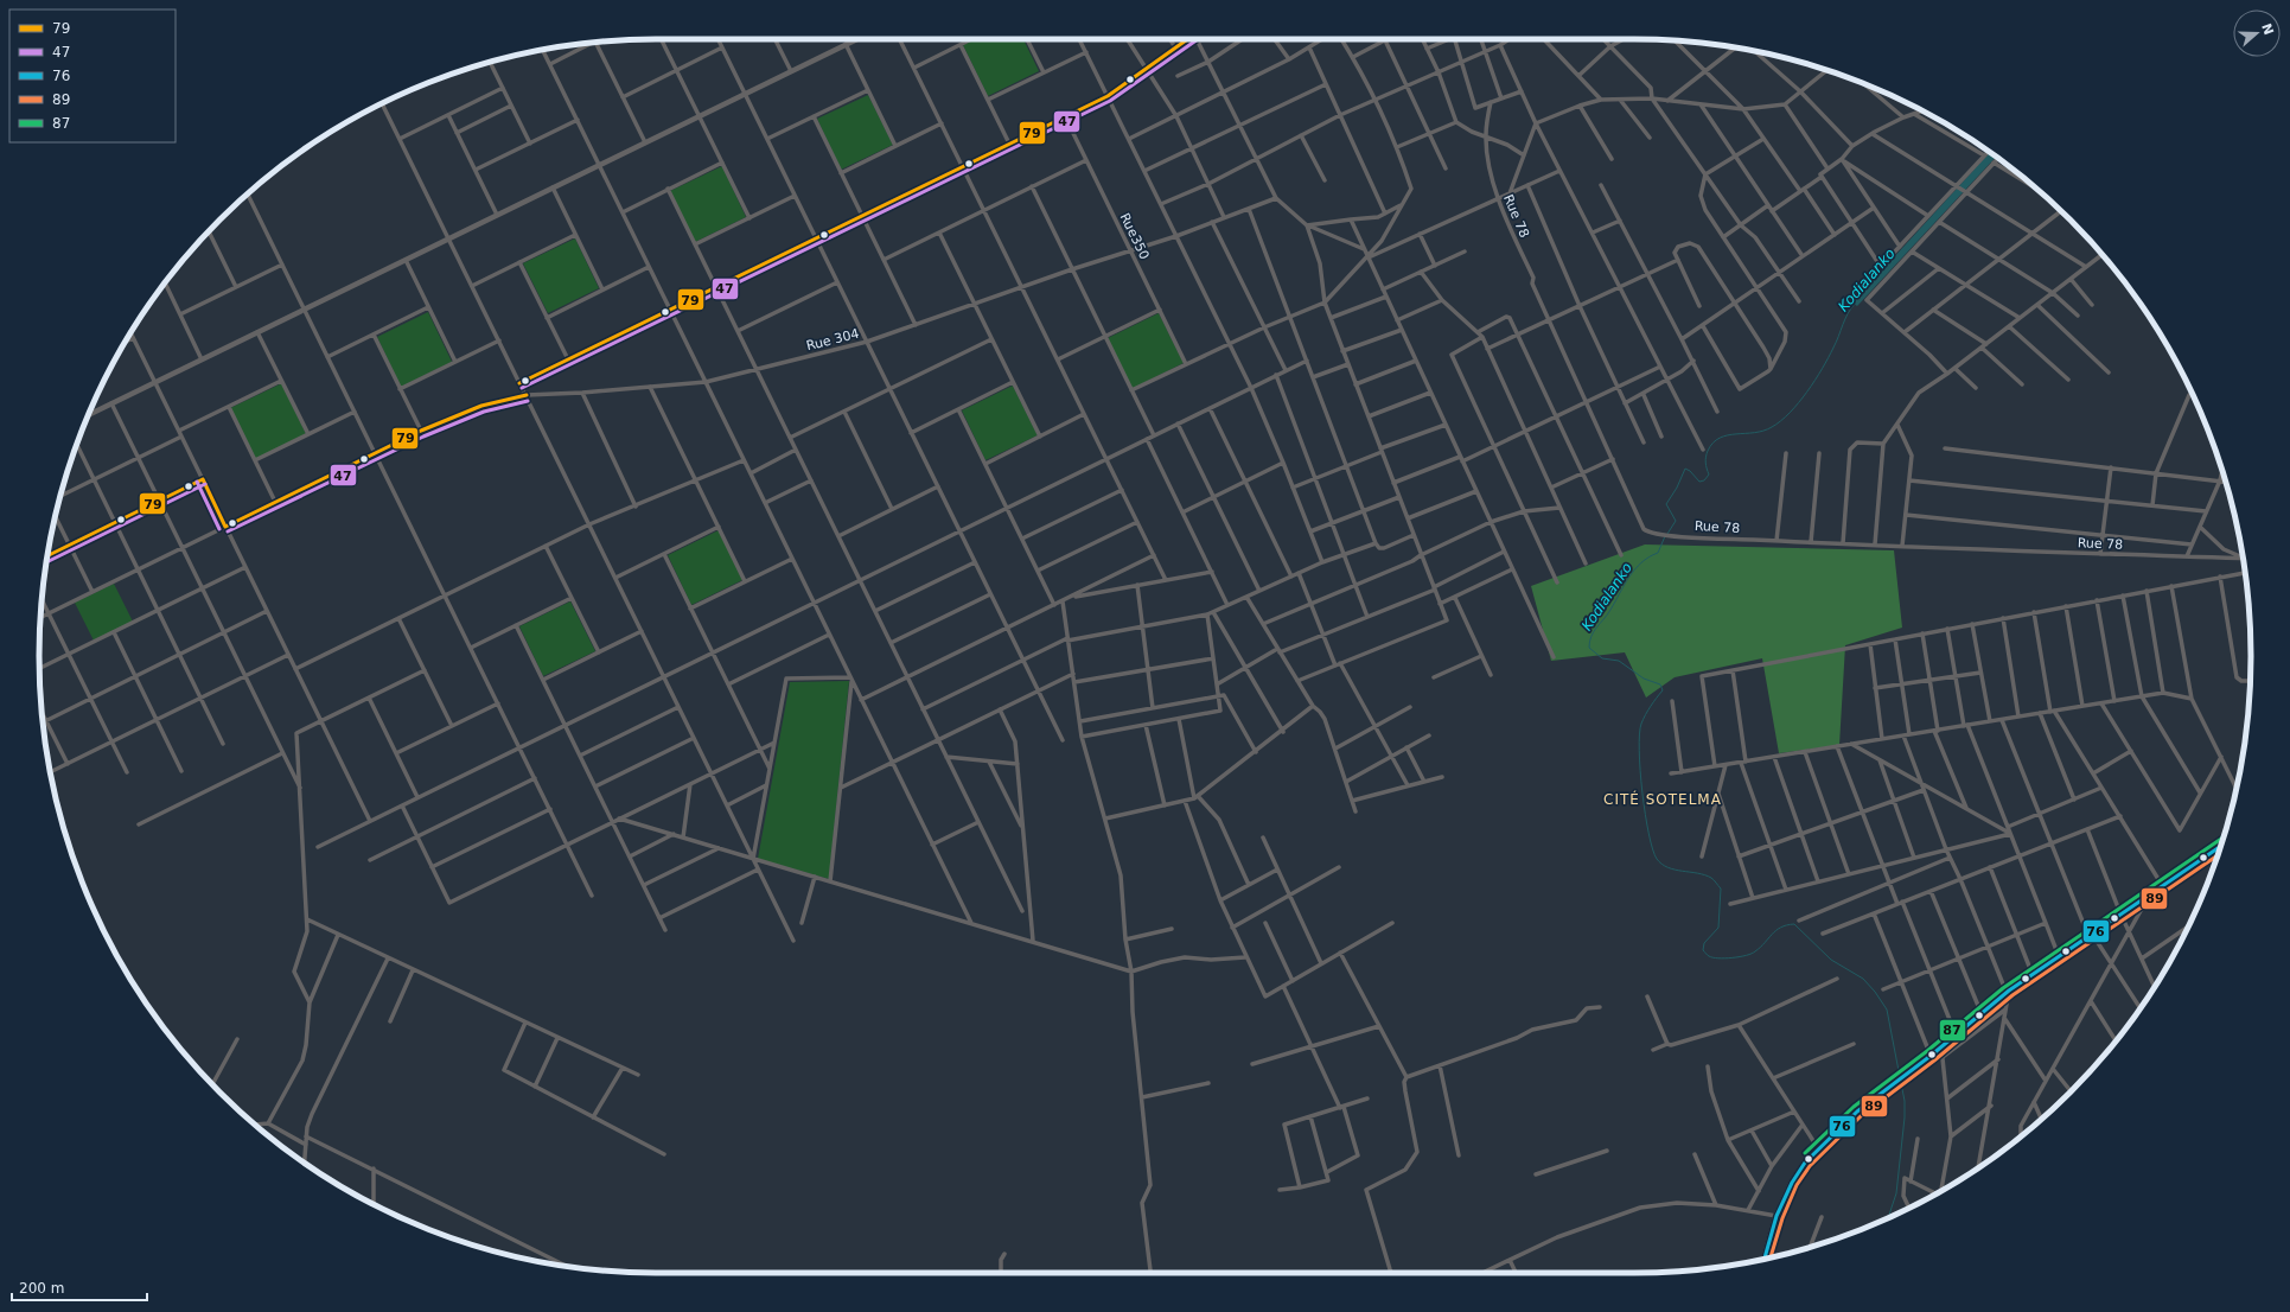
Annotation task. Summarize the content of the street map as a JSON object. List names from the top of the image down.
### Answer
{
  "streets": {
    "street": ["Rue 78", "Rue350", "Rue 304"]
  },
  "crossings": [
    ["Rue350", "Rue 304"]
  ],
  "districts": ["CITÉ SOTELMA"],
  "water": ["Kodialanko"],
  "lines": [
    "transit line 79",
    "transit line 47",
    "transit line 87",
    "transit line 76",
    "transit line 89"
  ],
  "legend": [
    "79",
    "47",
    "76",
    "89",
    "87"
  ],
  "scale_bar": "200 m",
  "north": "right"
}
